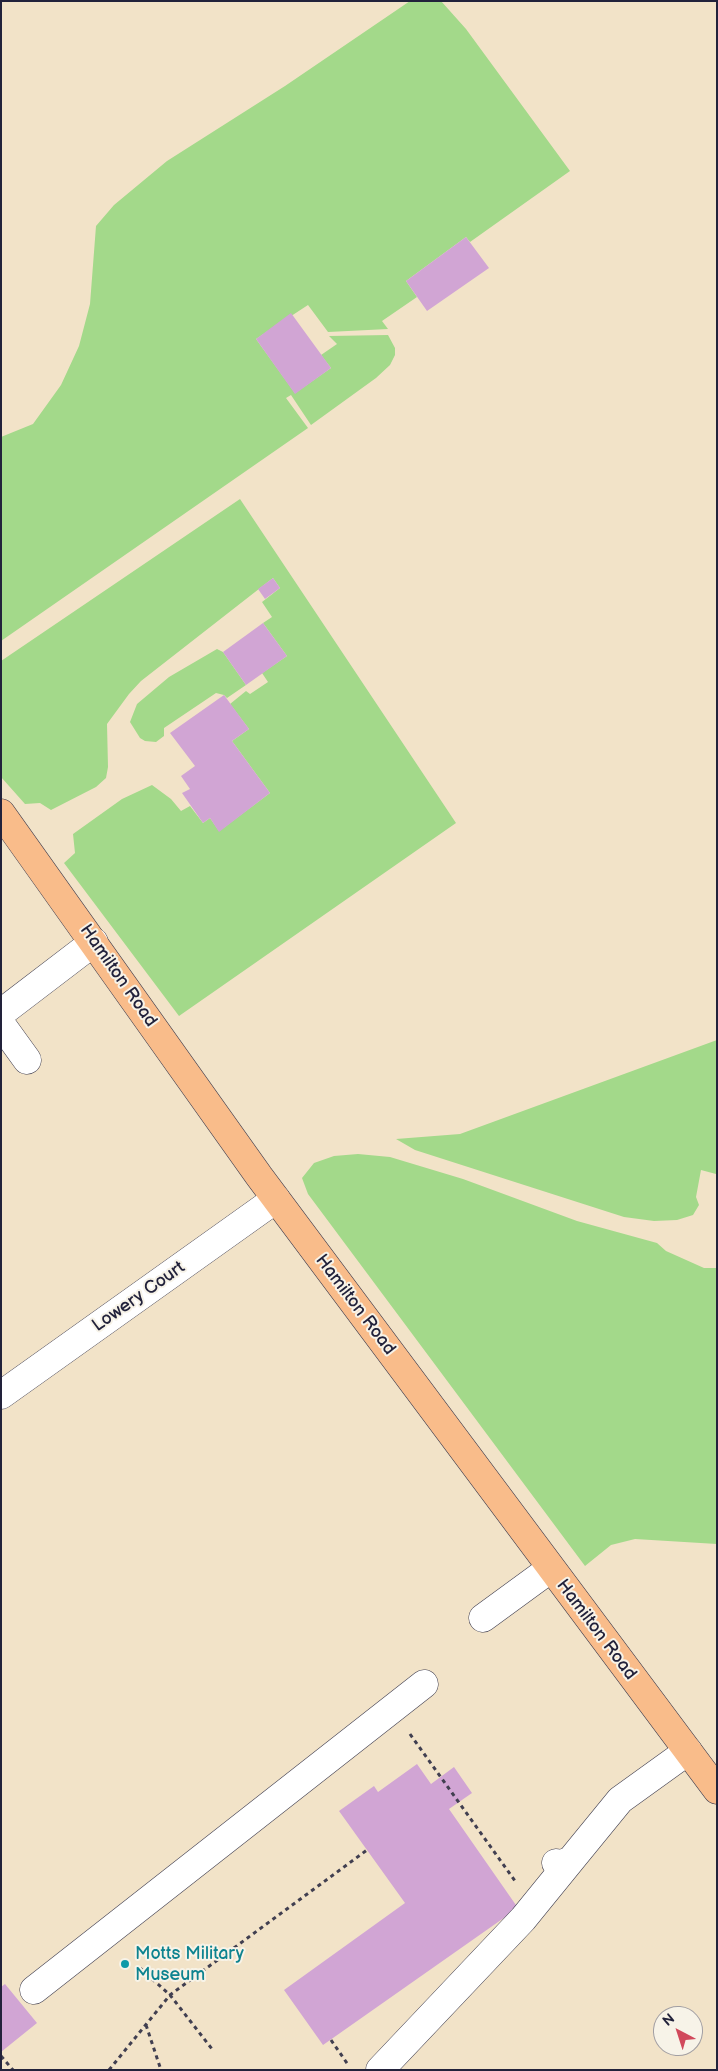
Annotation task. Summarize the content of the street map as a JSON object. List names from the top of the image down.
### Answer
{
  "streets": {
    "main road": ["Hamilton Road"],
    "street": ["Lowery Court"]
  },
  "crossings": [
    ["Hamilton Road", "Lowery Court"]
  ],
  "places": ["Motts Military Museum"],
  "north": "top left"
}
